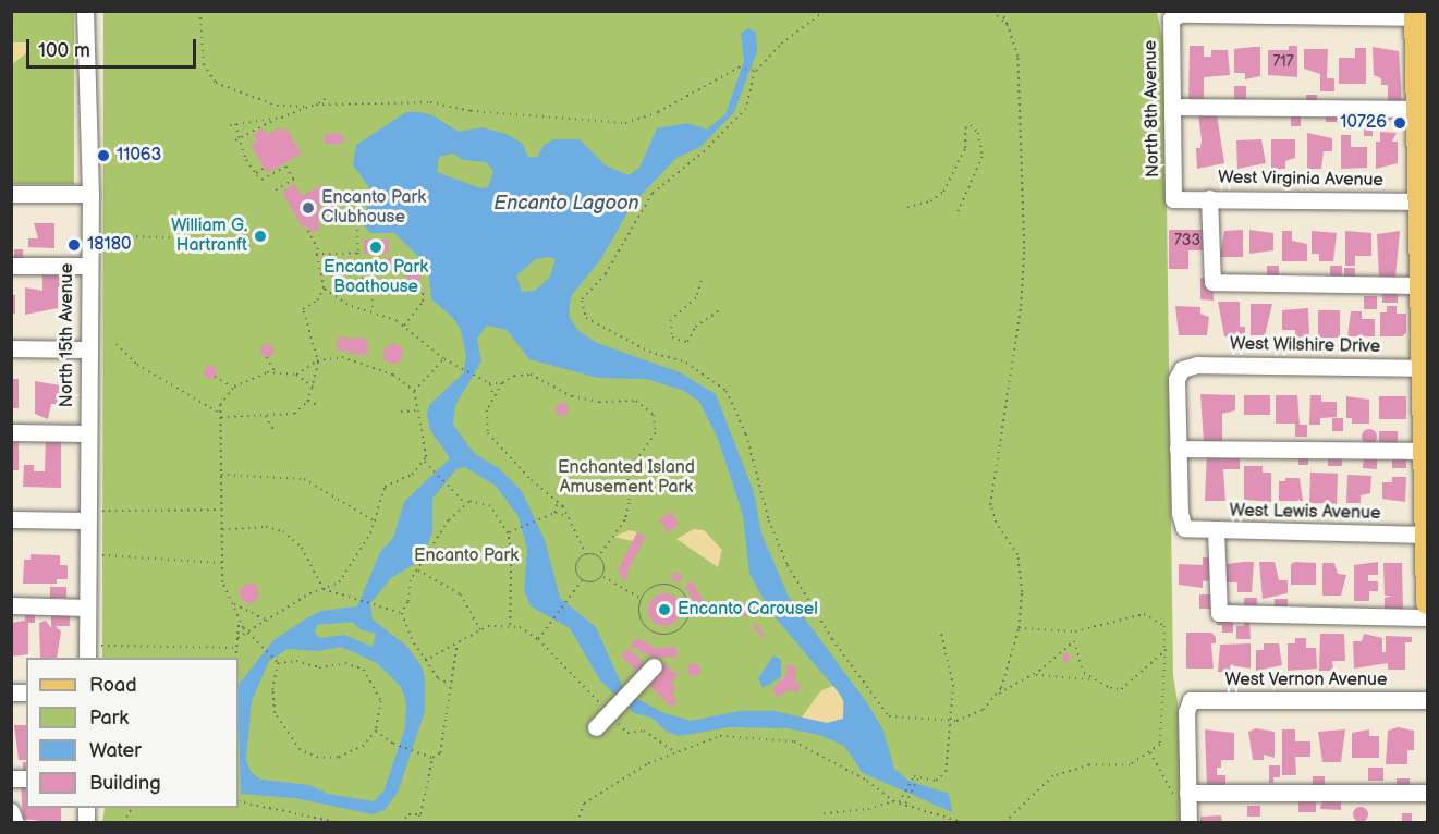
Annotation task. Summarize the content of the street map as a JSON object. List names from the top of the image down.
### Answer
{
  "streets": {
    "street": [
      "North 8th Avenue",
      "West Virginia Avenue",
      "North 15th Avenue",
      "West Wilshire Drive",
      "West Lewis Avenue",
      "West Vernon Avenue"
    ]
  },
  "crossings": [
    ["North 8th Avenue", "West Virginia Avenue"],
    ["West Wilshire Drive", "West Lewis Avenue"]
  ],
  "water": ["Encanto Lagoon"],
  "parks": ["Enchanted Island Amusement Park", "Encanto Park"],
  "places": [
    "10726",
    "11063",
    "Encanto Park Clubhouse",
    "William G. Hartranft",
    "18180",
    "Encanto Park Boathouse",
    "Encanto Carousel"
  ],
  "house_numbers": ["717", "733"],
  "legend": [
    "Road",
    "Park",
    "Water",
    "Building"
  ],
  "scale_bar": "100 m"
}
